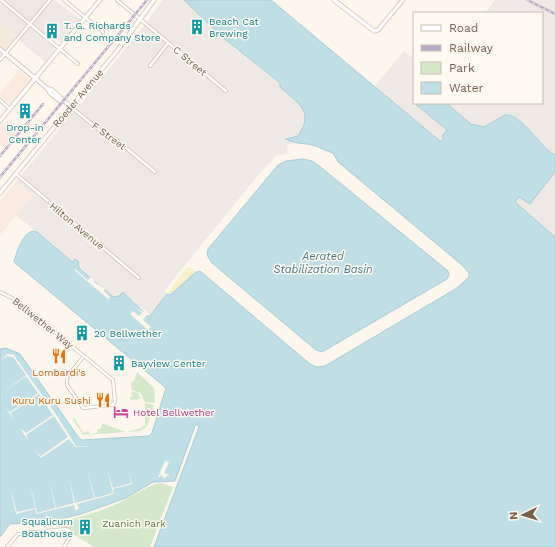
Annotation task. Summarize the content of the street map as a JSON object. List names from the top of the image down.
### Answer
{
  "streets": {
    "main road": ["Roeder Avenue", "F Street"],
    "street": ["C Street", "Hilton Avenue", "Bellwether Way"]
  },
  "crossings": [
    ["C Street", "Roeder Avenue"],
    ["Roeder Avenue", "F Street"],
    ["Roeder Avenue", "Hilton Avenue"]
  ],
  "water": ["Aerated Stabilization Basin"],
  "parks": ["Zuanich Park"],
  "places": {
    "building": [
      "Beach Cat Brewing",
      "T. G. Richards and Company Store",
      "Drop-in Center",
      "20 Bellwether",
      "Bayview Center",
      "Squalicum Boathouse"
    ],
    "restaurant": ["Lombardi's", "Kuru Kuru Sushi"],
    "hotel": ["Hotel Bellwether"]
  },
  "legend": [
    "Road",
    "Railway",
    "Park",
    "Water"
  ],
  "north": "left"
}
